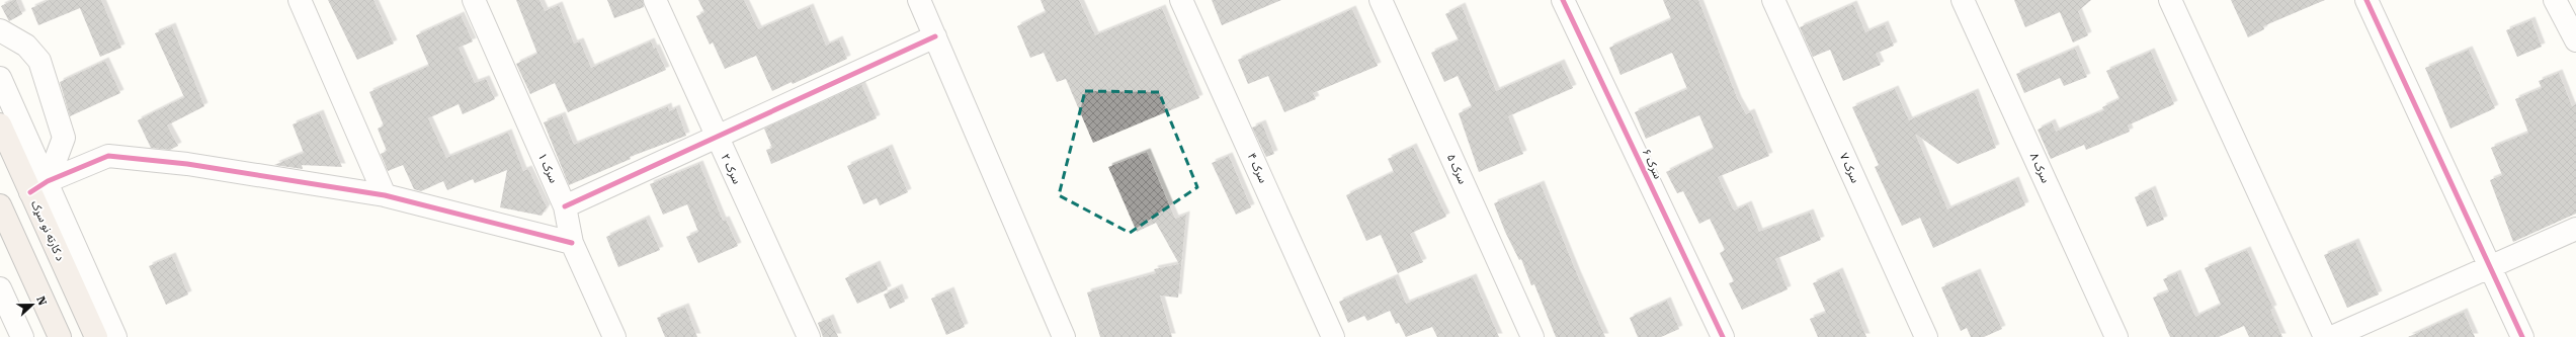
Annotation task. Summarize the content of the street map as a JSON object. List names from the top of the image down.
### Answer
{
  "streets": {
    "highway": ["د کارته نو سړک"],
    "street": [
      "سرک ۶",
      "سرک ۱",
      "سرک ۴",
      "سرک ۷",
      "سرک ۸",
      "سرک ۲",
      "سرک ۵"
    ]
  },
  "north": "right"
}
